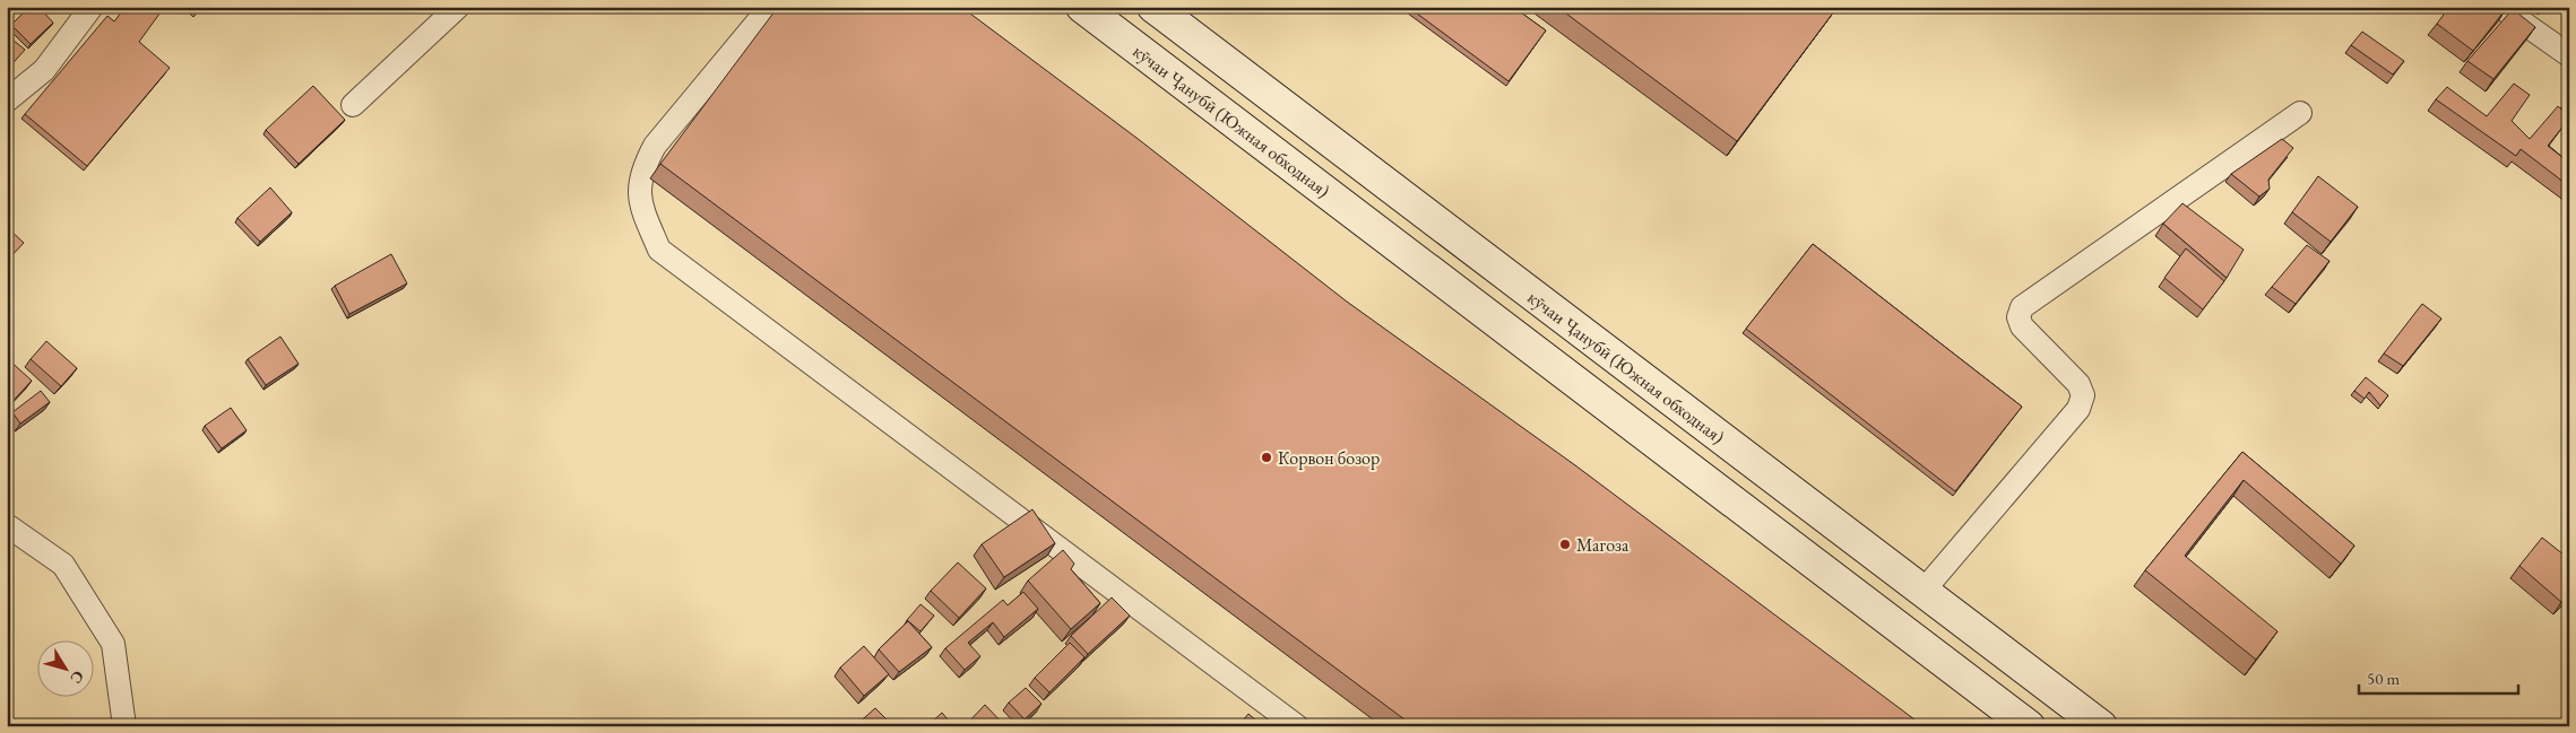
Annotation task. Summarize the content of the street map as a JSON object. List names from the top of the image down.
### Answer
{
  "streets": {
    "main road": ["кӯчаи Ҷанубӣ (Южная обходная)"]
  },
  "places": ["Корвон бозор", "Магоза"],
  "scale_bar": "50 m",
  "north": "bottom right"
}
